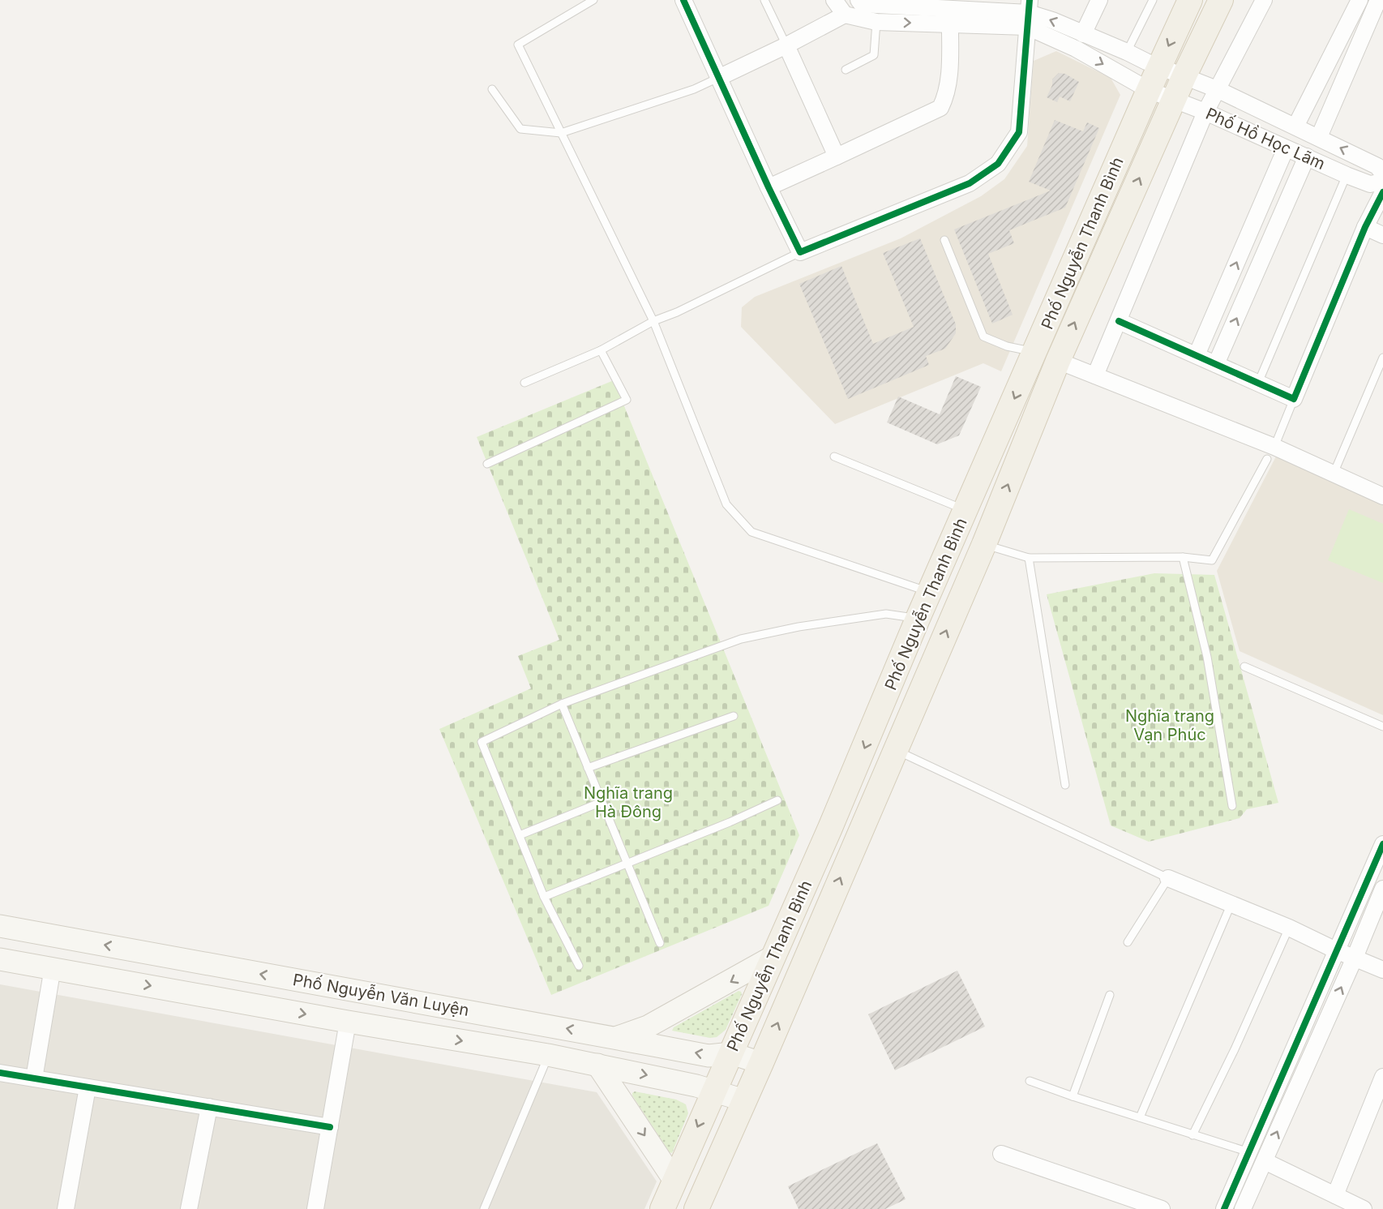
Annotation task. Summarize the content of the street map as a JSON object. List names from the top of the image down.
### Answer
{
  "streets": {
    "main road": ["Phố Nguyễn Thanh Bình", "Phố Nguyễn Văn Luyện"],
    "street": ["Phố Hồ Học Lãm"]
  },
  "crossings": [
    ["Phố Hồ Học Lãm", "Phố Nguyễn Thanh Bình"],
    ["Phố Nguyễn Thanh Bình", "Phố Nguyễn Văn Luyện"]
  ],
  "parks": ["Nghĩa trang Vạn Phúc", "Nghĩa trang Hà Đông"]
}
